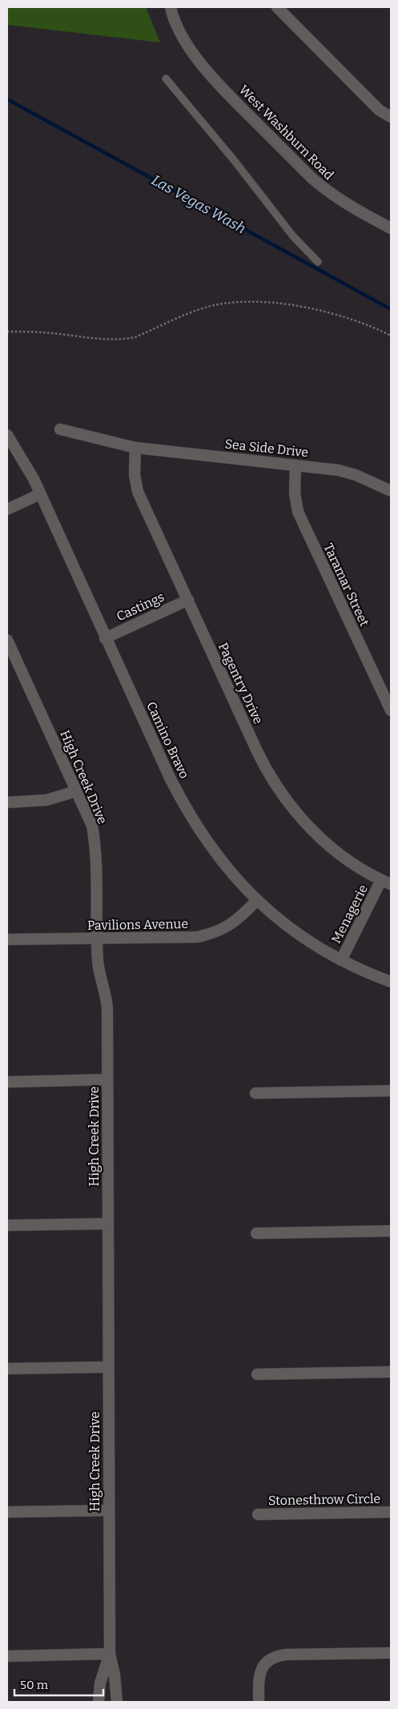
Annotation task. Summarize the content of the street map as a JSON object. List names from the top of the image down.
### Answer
{
  "streets": {
    "street": [
      "West Washburn Road",
      "Sea Side Drive",
      "Taramar Street",
      "Castings",
      "Pagentry Drive",
      "Camino Bravo",
      "High Creek Drive",
      "Menagerie",
      "Pavilions Avenue",
      "Stonesthrow Circle"
    ]
  },
  "crossings": [
    ["Sea Side Drive", "Taramar Street"],
    ["Sea Side Drive", "Pagentry Drive"],
    ["Castings", "Pagentry Drive"],
    ["Castings", "Camino Bravo"],
    ["Pagentry Drive", "Menagerie"],
    ["Camino Bravo", "Menagerie"],
    ["Camino Bravo", "Pavilions Avenue"],
    ["High Creek Drive", "Pavilions Avenue"]
  ],
  "water": ["Las Vegas Wash"],
  "scale_bar": "50 m"
}
